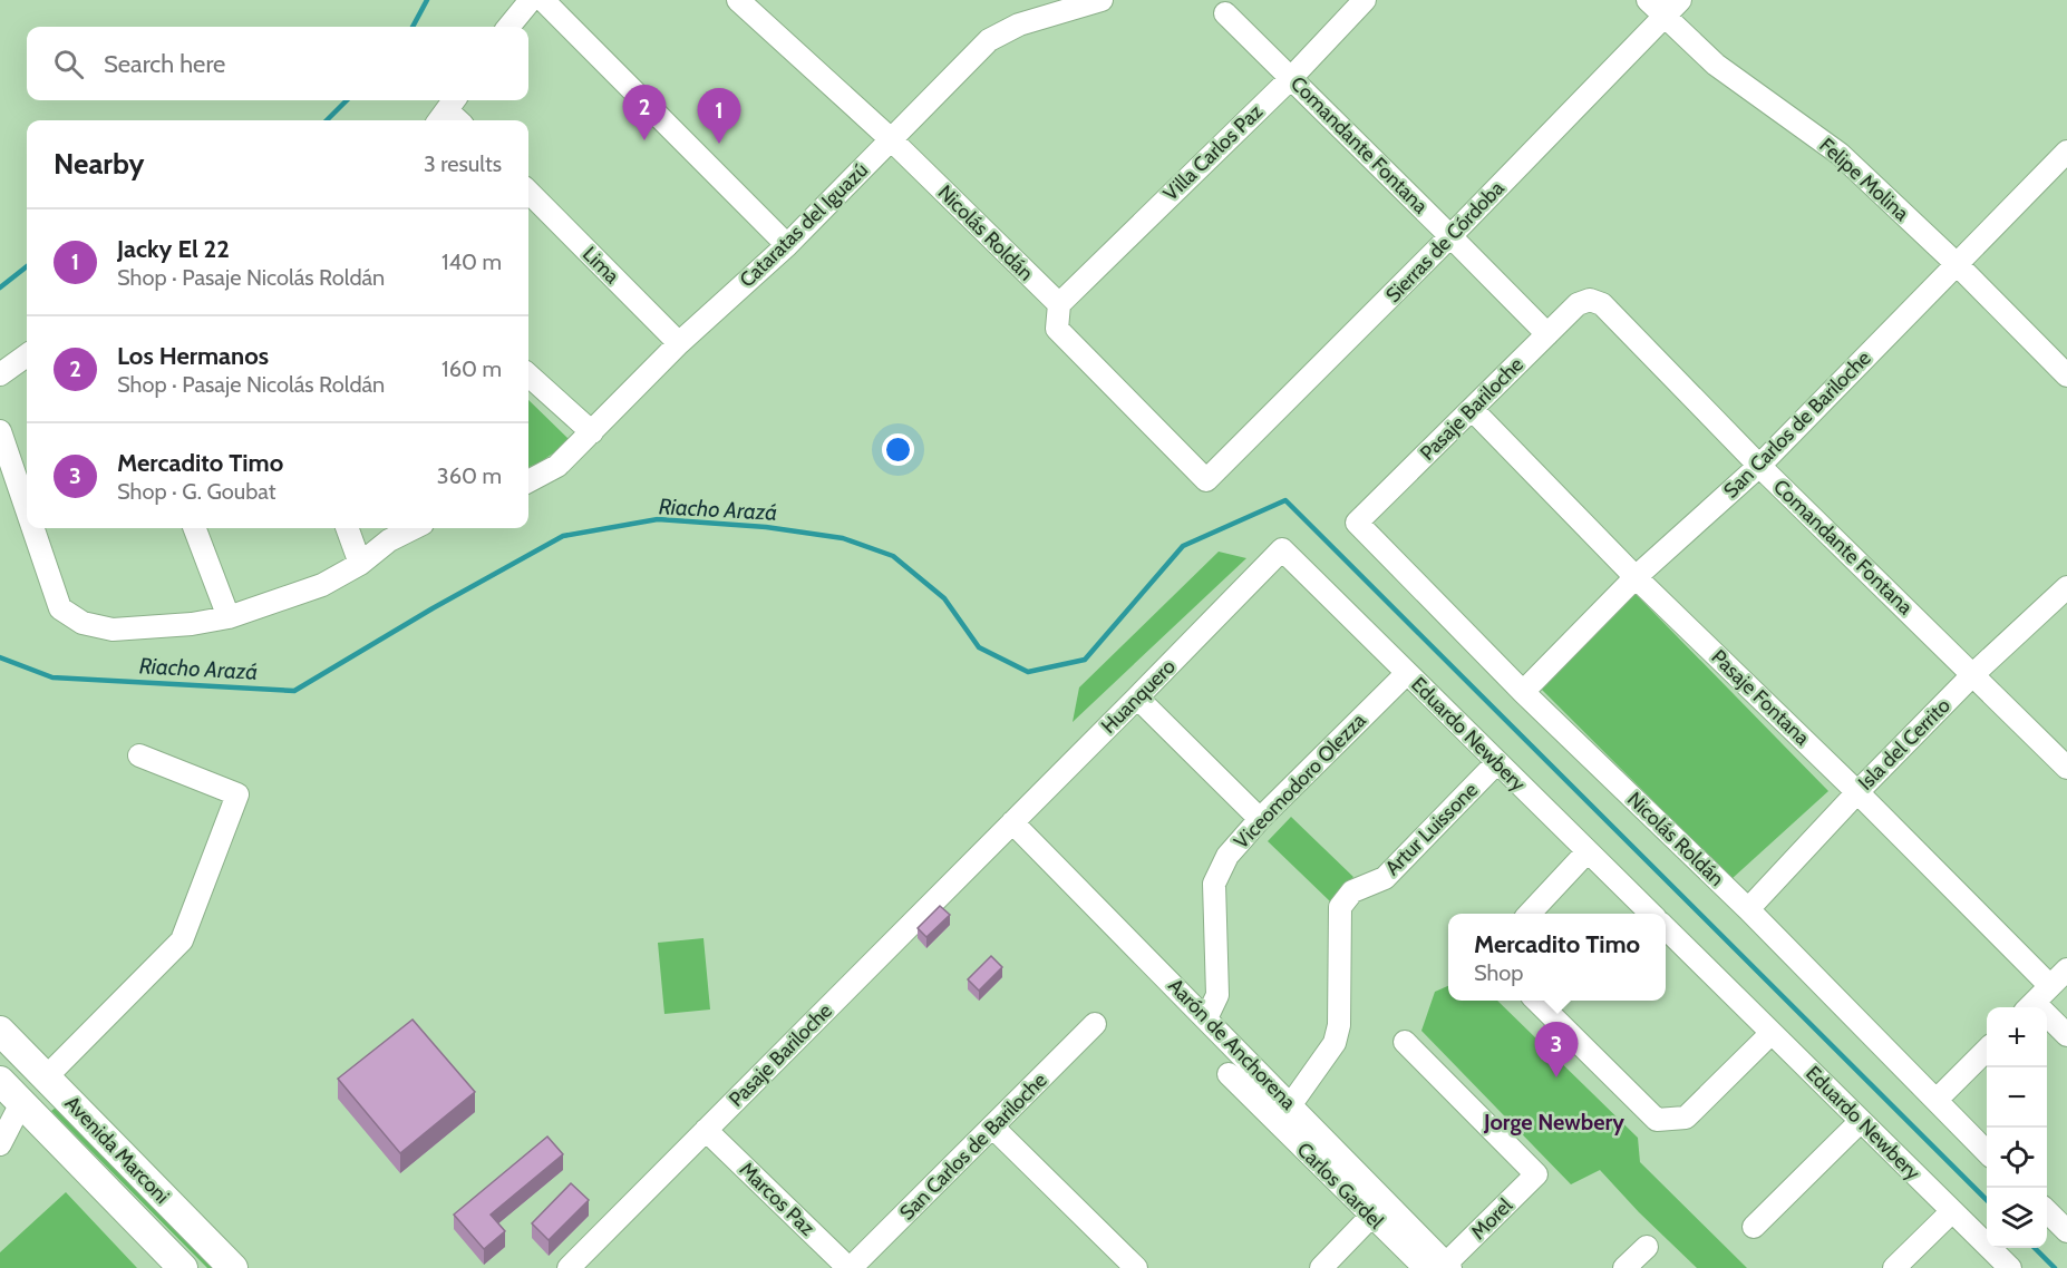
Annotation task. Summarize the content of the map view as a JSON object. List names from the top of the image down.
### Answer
{
  "streets": {
    "main road": ["Avenida Marconi"],
    "street": [
      "Comandante Fontana",
      "Villa Carlos Paz",
      "Felipe Molina",
      "Cataratas del Iguazú",
      "Nicolás Roldán",
      "Sierras de Córdoba",
      "Lima",
      "Pasaje Bariloche",
      "San Carlos de Bariloche",
      "Huanquero",
      "Pasaje Fontana",
      "Eduardo Newbery",
      "Isla del Cerrito",
      "Viceomodoro Olezza",
      "Artur Luissone",
      "Aarón de Anchorena",
      "Carlos Gardel",
      "Marcos Paz",
      "Morel"
    ]
  },
  "crossings": [
    ["Comandante Fontana", "Villa Carlos Paz"],
    ["Comandante Fontana", "Sierras de Córdoba"],
    ["Comandante Fontana", "Pasaje Bariloche"],
    ["Comandante Fontana", "San Carlos de Bariloche"],
    ["Comandante Fontana", "Isla del Cerrito"],
    ["Villa Carlos Paz", "Nicolás Roldán"],
    ["Villa Carlos Paz", "Sierras de Córdoba"],
    ["Felipe Molina", "Sierras de Córdoba"],
    ["Felipe Molina", "San Carlos de Bariloche"],
    ["Cataratas del Iguazú", "Nicolás Roldán"],
    ["Cataratas del Iguazú", "Lima"],
    ["Nicolás Roldán", "Sierras de Córdoba"],
    ["Nicolás Roldán", "Pasaje Bariloche"],
    ["Nicolás Roldán", "San Carlos de Bariloche"],
    ["Nicolás Roldán", "Isla del Cerrito"],
    ["Pasaje Bariloche", "Huanquero"],
    ["Pasaje Bariloche", "Pasaje Fontana"],
    ["Pasaje Bariloche", "Marcos Paz"],
    ["San Carlos de Bariloche", "Pasaje Fontana"],
    ["San Carlos de Bariloche", "Marcos Paz"],
    ["Huanquero", "Eduardo Newbery"],
    ["Huanquero", "Aarón de Anchorena"],
    ["Pasaje Fontana", "Isla del Cerrito"],
    ["Eduardo Newbery", "Viceomodoro Olezza"],
    ["Eduardo Newbery", "Artur Luissone"],
    ["Viceomodoro Olezza", "Aarón de Anchorena"],
    ["Artur Luissone", "Aarón de Anchorena"],
    ["Aarón de Anchorena", "Carlos Gardel"],
    ["Aarón de Anchorena", "Morel"]
  ],
  "districts": ["Jorge Newbery"],
  "water": ["Riacho Arazá"],
  "page": {
    "search": "Search here",
    "pins": ["2", "1", "3"],
    "heading": ["Nearby", "3 results"],
    "list": [
      {
        "mark": "1",
        "name": "Jacky El 22",
        "note": "Shop · Pasaje Nicolás Roldán",
        "value": "140 m"
      },
      {
        "mark": "2",
        "name": "Los Hermanos",
        "note": "Shop · Pasaje Nicolás Roldán",
        "value": "160 m"
      },
      {
        "mark": "3",
        "name": "Mercadito Timo",
        "note": "Shop · G. Goubat",
        "value": "360 m"
      }
    ],
    "popup": ["Mercadito Timo", "Shop"],
    "map_buttons": ["+", "−"]
  }
}
